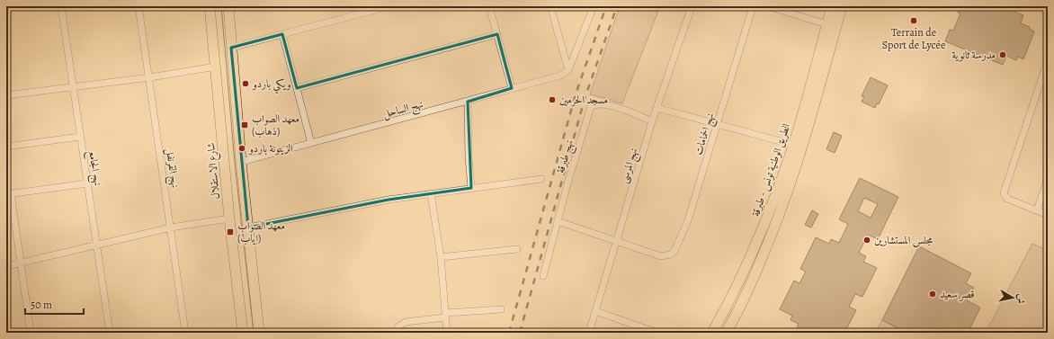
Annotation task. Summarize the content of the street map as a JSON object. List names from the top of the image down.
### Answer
{
  "streets": {
    "main road": ["الطريق الوطنية تونس - طبرقة", "شارع الاستقلال"],
    "street": [
      "نهج الساحل",
      "نهج الحمامات",
      "نهج طبرقة",
      "نهج المرسى",
      "نهج الجامع",
      "نهج القرنفل"
    ]
  },
  "crossings": [
    ["نهج الحمامات", "نهج المرسى"],
    ["نهج طبرقة", "نهج المرسى"]
  ],
  "places": {
    "other": [
      "Terrain de Sport de Lycée",
      "مدرسة ثانوية",
      "ويكي باردو",
      "مسجد الحرمين",
      "الزيتونة باردو",
      "مجلس المستشارين",
      "قصر سعيد"
    ],
    "transit": ["معهد الصواب (ذهاب)", "معهد الصواب (إياب)"]
  },
  "scale_bar": "50 m",
  "north": "right"
}
